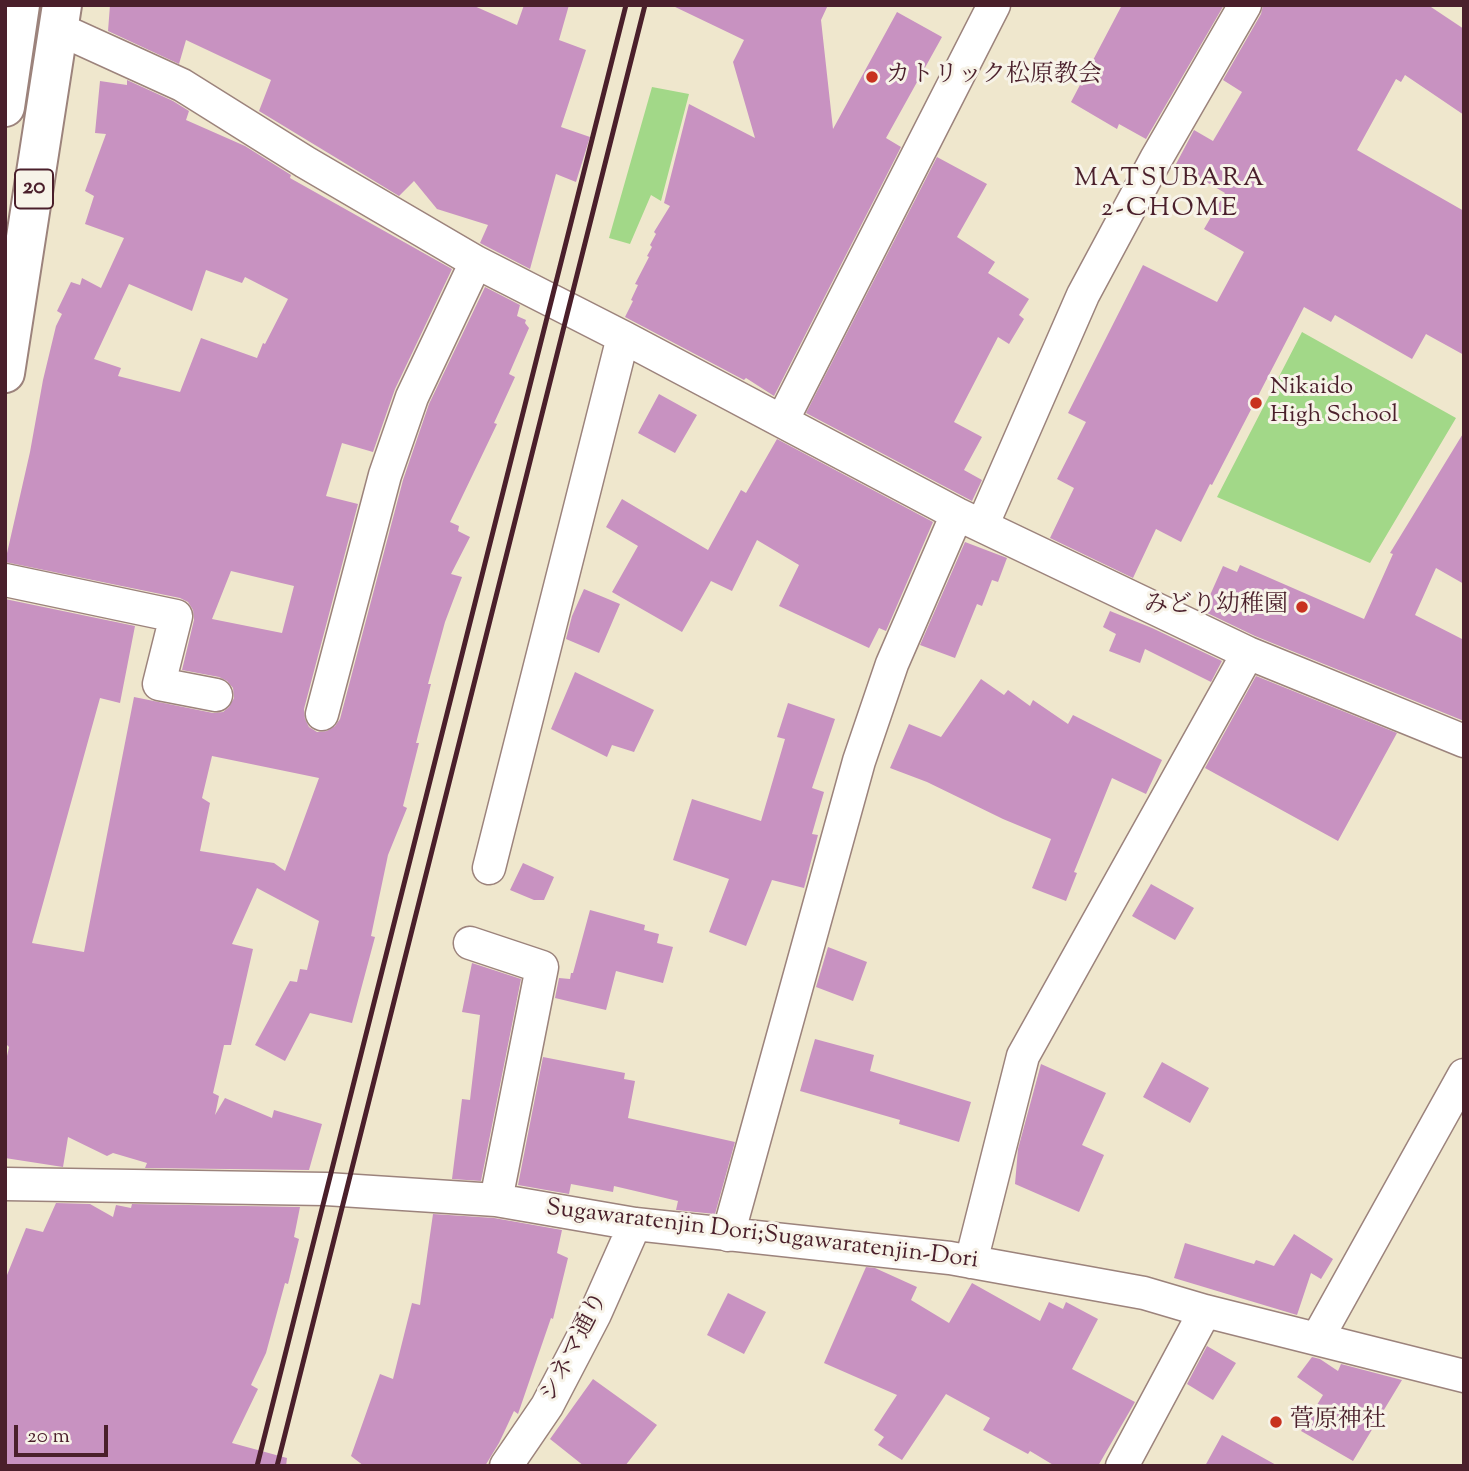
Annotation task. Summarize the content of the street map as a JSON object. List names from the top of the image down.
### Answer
{
  "streets": {
    "highway": ["20"],
    "street": ["Sugawaratenjin Dori;Sugawaratenjin-Dori", "シネマ通り"]
  },
  "crossings": [
    ["Sugawaratenjin Dori;Sugawaratenjin-Dori", "シネマ通り"]
  ],
  "districts": ["MATSUBARA 2-CHOME"],
  "places": [
    "カトリック松原教会",
    "Nikaido High School",
    "みどり幼稚園",
    "菅原神社"
  ],
  "scale_bar": "20 m"
}
